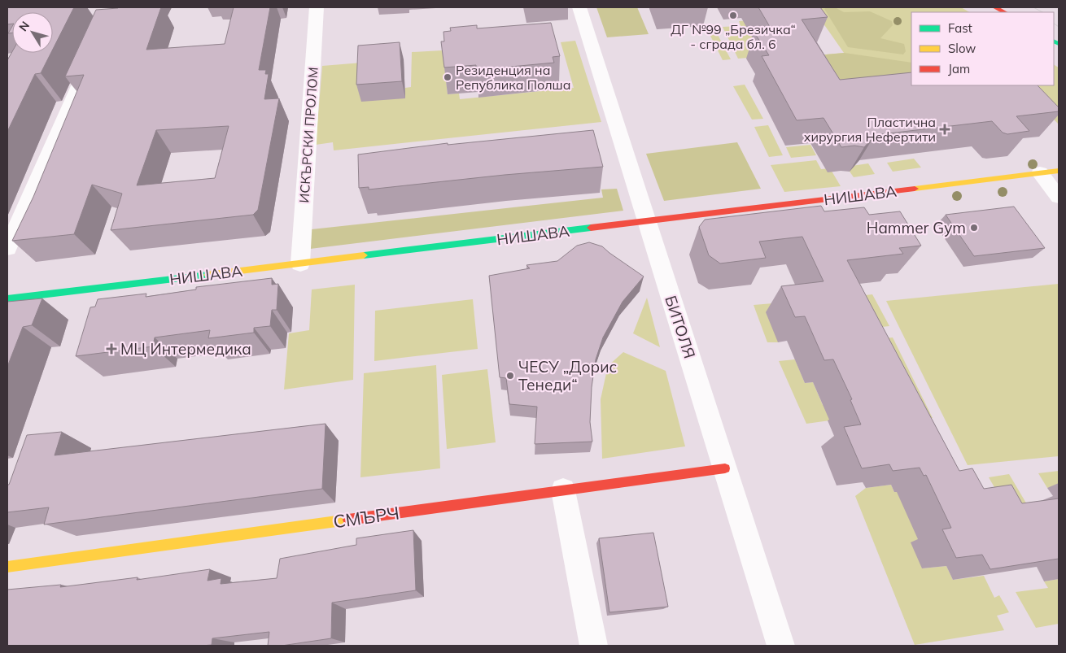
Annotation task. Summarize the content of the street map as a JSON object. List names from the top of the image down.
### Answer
{
  "streets": {
    "street": [
      "ИСКЪРСКИ ПРОЛОМ",
      "НИШАВА",
      "БИТОЛЯ",
      "СМЪРЧ"
    ]
  },
  "crossings": [
    ["ИСКЪРСКИ ПРОЛОМ", "НИШАВА"],
    ["НИШАВА", "БИТОЛЯ"],
    ["БИТОЛЯ", "СМЪРЧ"]
  ],
  "places": {
    "other": [
      "ДГ №99 „Брезичка“ - сграда бл. 6",
      "Резиденция на Република Полша",
      "Hammer Gym",
      "ЧЕСУ „Дорис Тенеди“"
    ],
    "health": ["Пластична хирургия Нефертити", "МЦ Интермедика"]
  },
  "legend": ["Fast", "Slow", "Jam"],
  "north": "top left"
}
